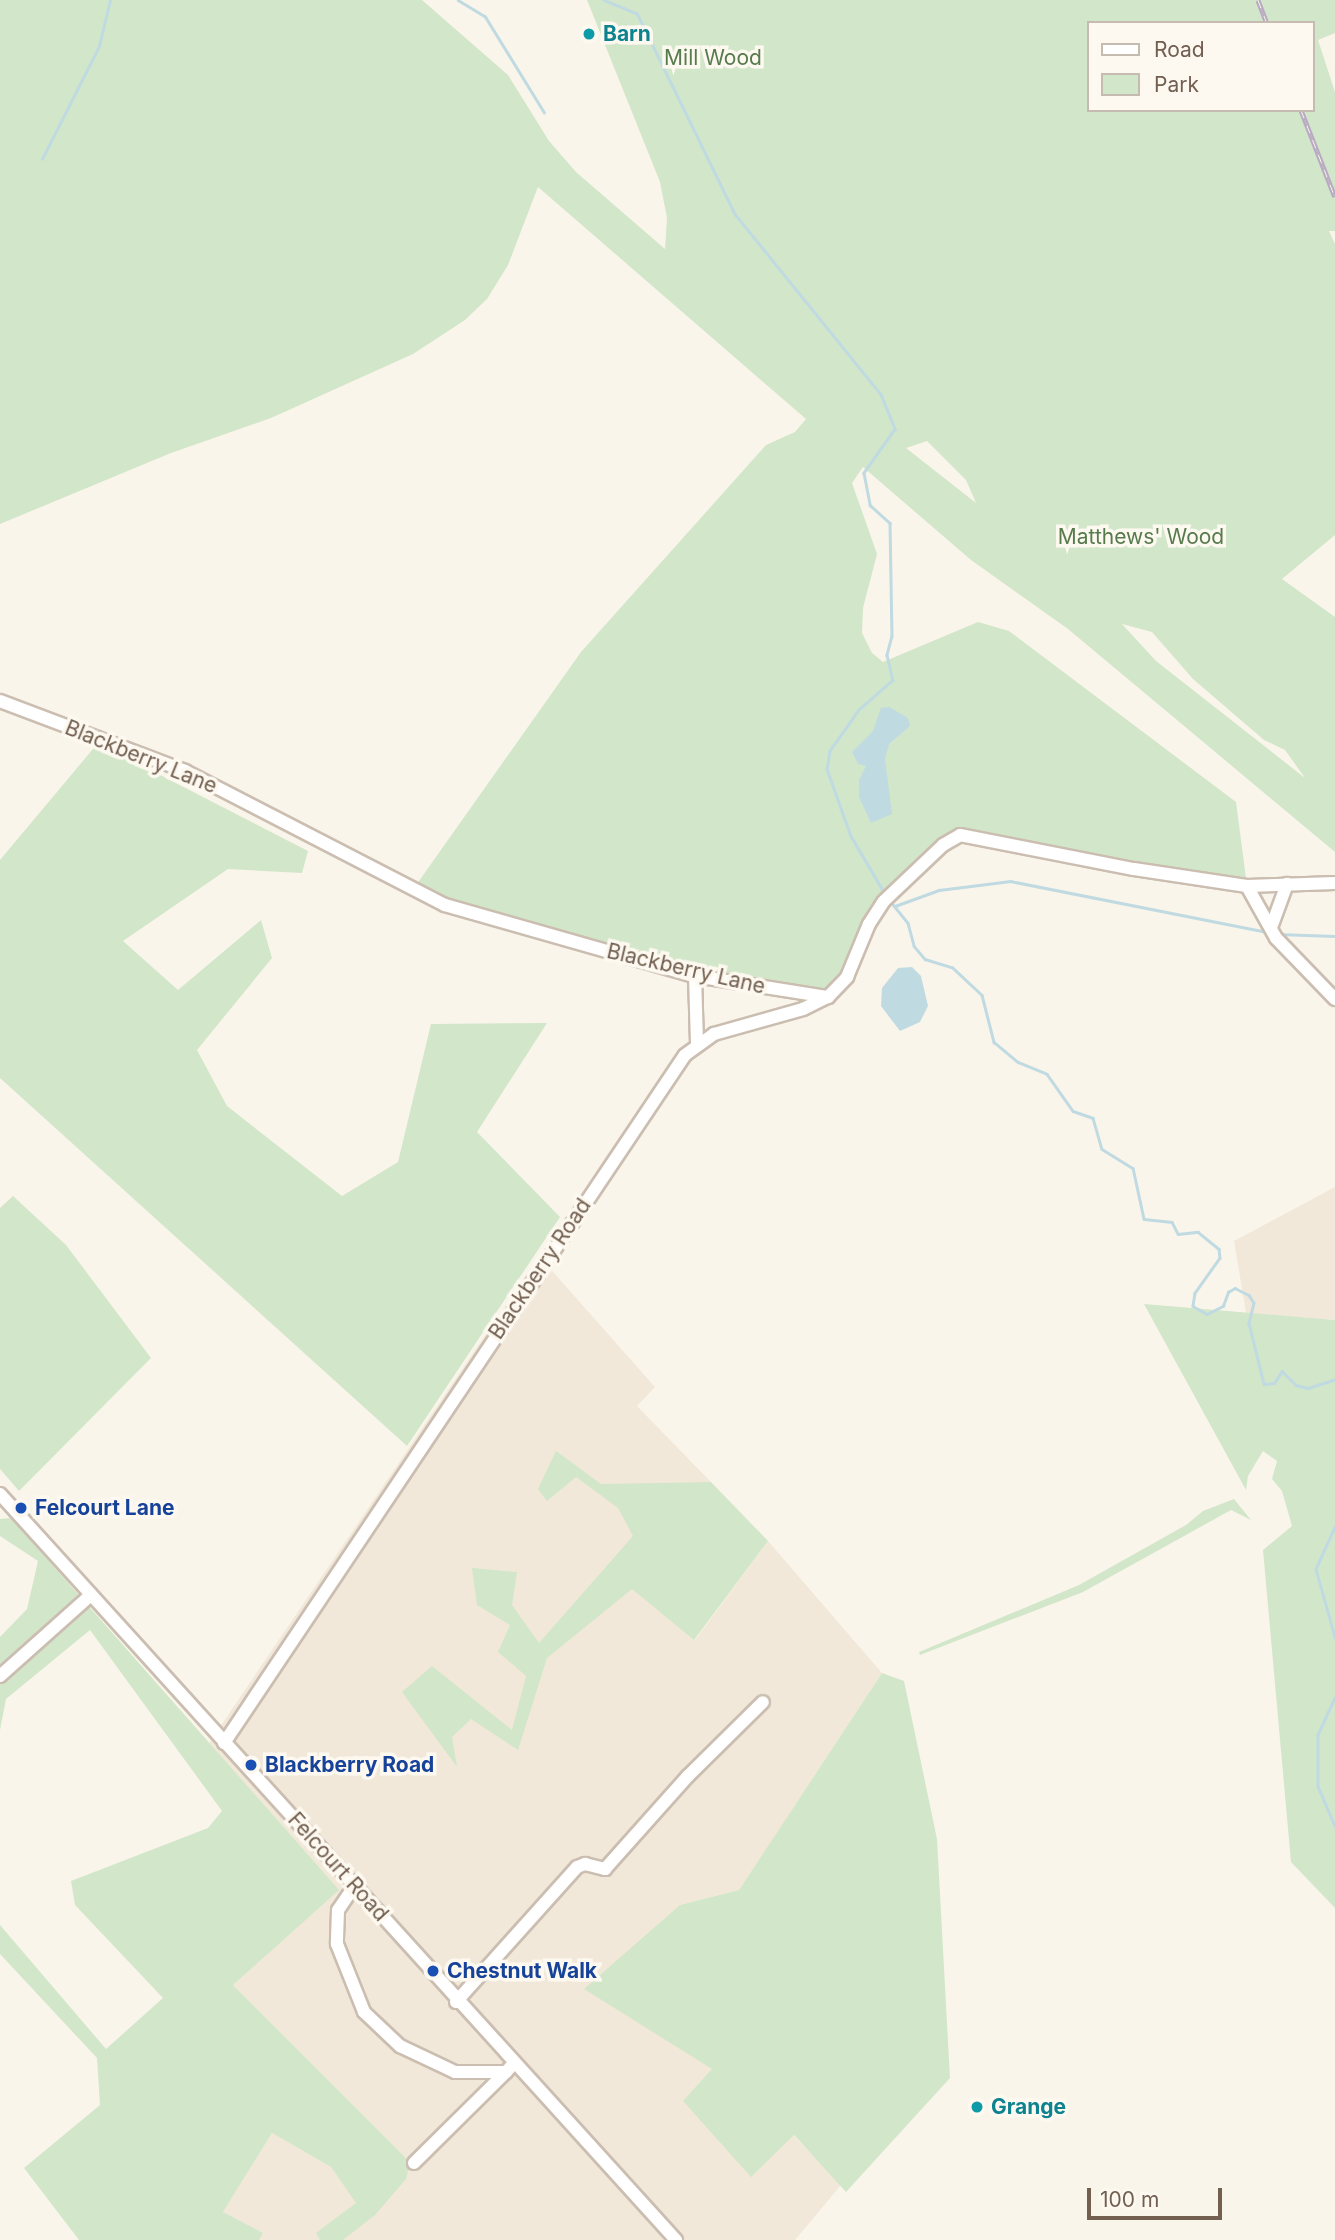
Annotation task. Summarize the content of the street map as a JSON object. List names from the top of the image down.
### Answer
{
  "streets": {
    "street": ["Blackberry Lane", "Blackberry Road", "Felcourt Road"]
  },
  "crossings": [
    ["Blackberry Road", "Felcourt Road"]
  ],
  "parks": ["Mill Wood", "Matthews' Wood"],
  "places": [
    "Barn",
    "Felcourt Lane",
    "Blackberry Road",
    "Chestnut Walk",
    "Grange"
  ],
  "legend": ["Road", "Park"],
  "scale_bar": "100 m"
}
